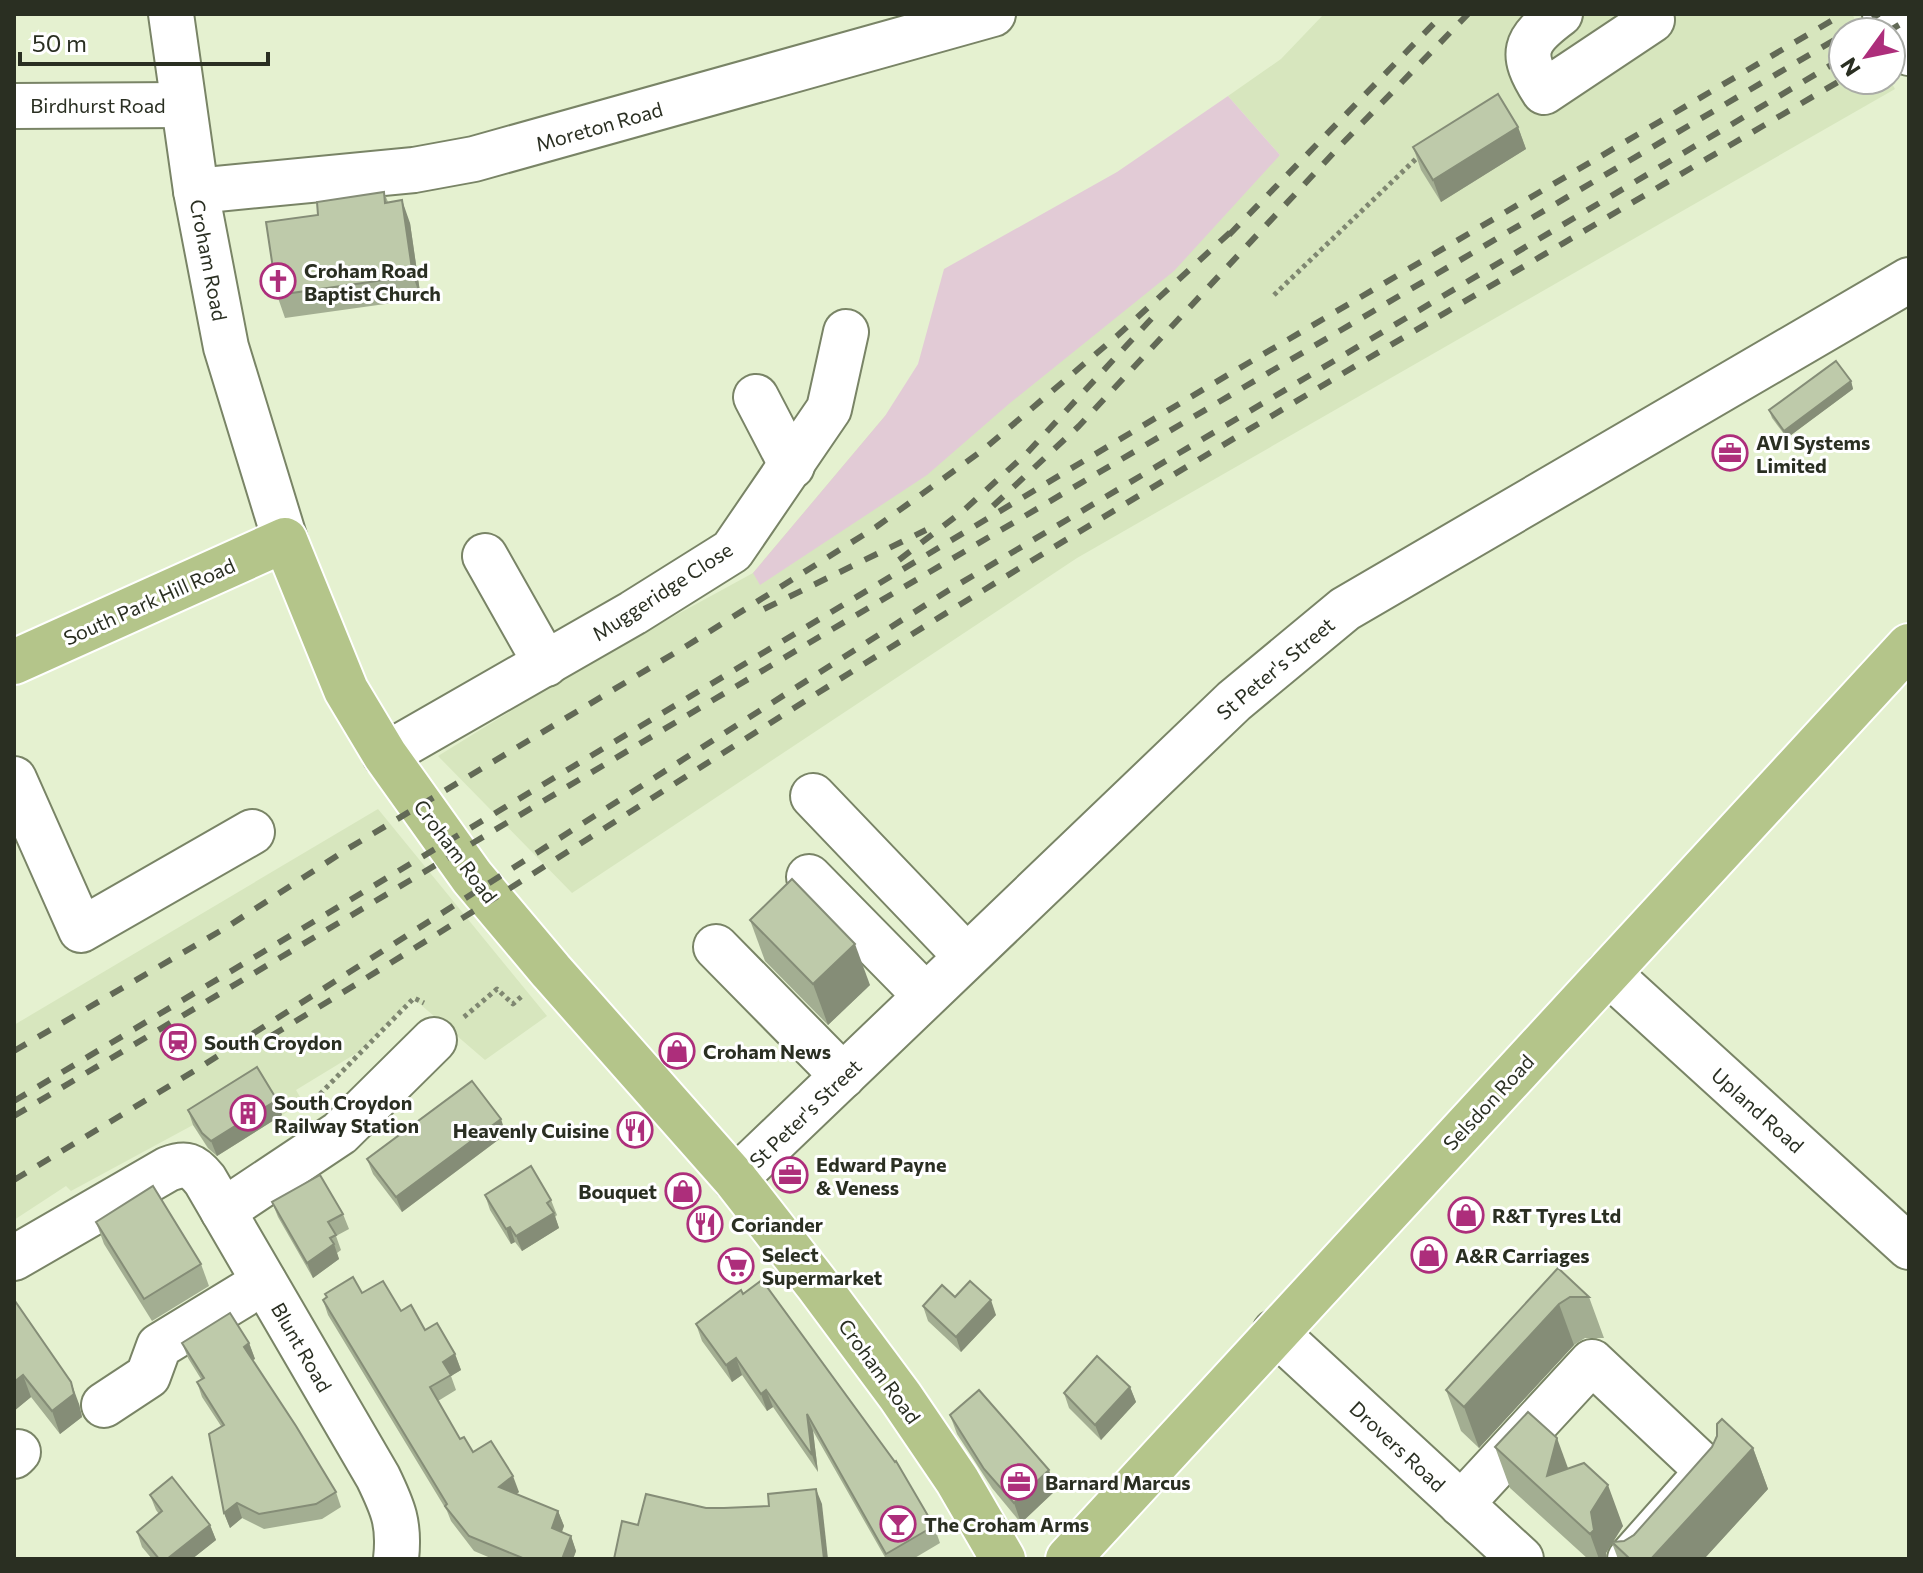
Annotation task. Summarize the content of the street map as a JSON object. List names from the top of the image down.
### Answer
{
  "streets": {
    "main road": ["Croham Road", "South Park Hill Road", "Selsdon Road"],
    "street": [
      "Birdhurst Road",
      "Moreton Road",
      "Muggeridge Close",
      "St Peter's Street",
      "Upland Road",
      "Blunt Road",
      "Drovers Road"
    ]
  },
  "crossings": [
    ["Birdhurst Road", "Croham Road"],
    ["Moreton Road", "Croham Road"],
    ["Croham Road", "Muggeridge Close"],
    ["Croham Road", "South Park Hill Road"],
    ["Croham Road", "St Peter's Street"],
    ["Selsdon Road", "Upland Road"],
    ["Selsdon Road", "Drovers Road"]
  ],
  "places": {
    "church": ["Croham Road Baptist Church"],
    "office": ["AVI Systems Limited", "Edward Payne & Veness", "Barnard Marcus"],
    "station": ["South Croydon"],
    "shop": [
      "Croham News",
      "Bouquet",
      "R&T Tyres Ltd",
      "A&R Carriages"
    ],
    "building": ["South Croydon Railway Station"],
    "restaurant": ["Heavenly Cuisine", "Coriander"],
    "supermarket": ["Select Supermarket"],
    "bar": ["The Croham Arms"]
  },
  "scale_bar": "50 m",
  "north": "bottom left"
}
